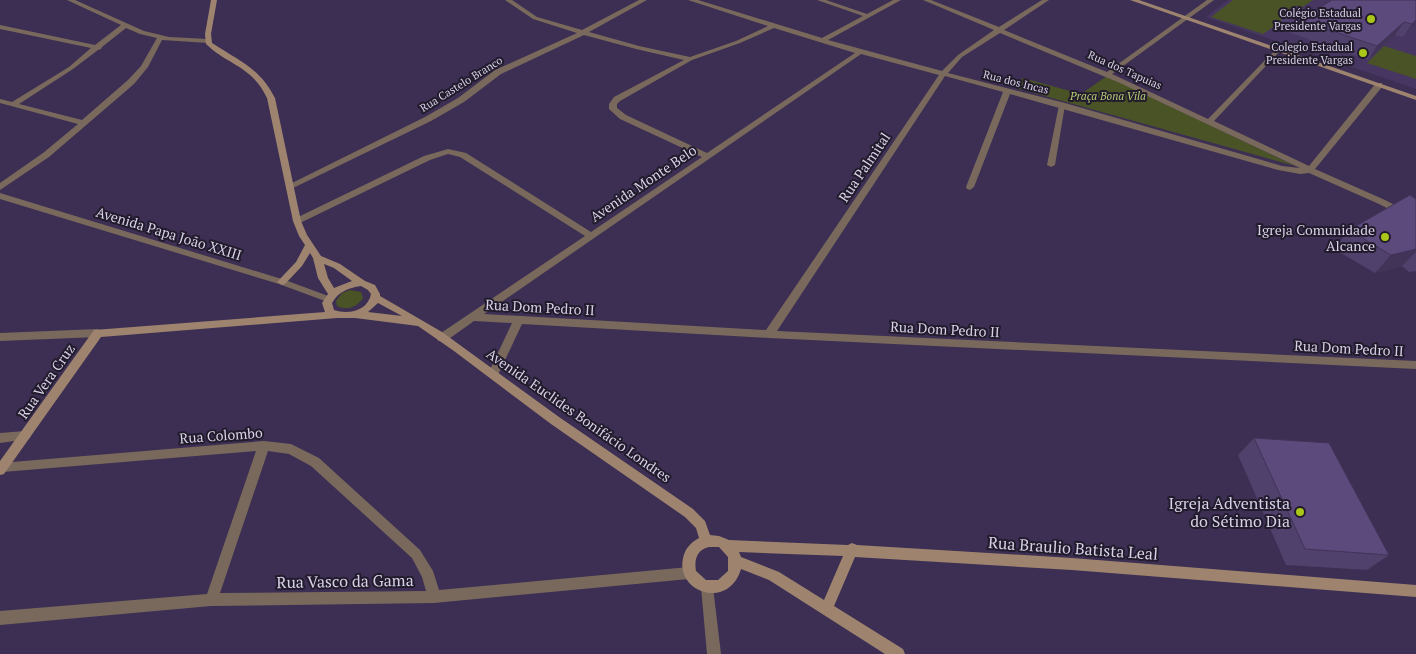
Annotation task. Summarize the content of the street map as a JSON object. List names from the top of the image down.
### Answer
{
  "streets": {
    "street": [
      "Rua dos Tapuias",
      "Rua dos Incas",
      "Rua Castelo Branco",
      "Rua Palmital",
      "Avenida Monte Belo",
      "Avenida Papa João XXIII",
      "Rua Dom Pedro II",
      "Rua Vera Cruz",
      "Avenida Euclides Bonifácio Londres",
      "Rua Colombo",
      "Rua Braulio Batista Leal",
      "Rua Vasco da Gama"
    ]
  },
  "crossings": [
    ["Rua dos Tapuias", "Rua dos Incas"],
    ["Rua dos Tapuias", "Rua Palmital"],
    ["Rua dos Incas", "Rua Palmital"],
    ["Rua dos Incas", "Avenida Monte Belo"],
    ["Rua Palmital", "Rua Dom Pedro II"],
    ["Avenida Monte Belo", "Rua Dom Pedro II"],
    ["Avenida Monte Belo", "Avenida Euclides Bonifácio Londres"],
    ["Avenida Papa João XXIII", "Avenida Euclides Bonifácio Londres"],
    ["Rua Vera Cruz", "Rua Colombo"],
    ["Avenida Euclides Bonifácio Londres", "Rua Braulio Batista Leal"],
    ["Avenida Euclides Bonifácio Londres", "Rua Vasco da Gama"],
    ["Rua Colombo", "Rua Vasco da Gama"],
    ["Rua Braulio Batista Leal", "Rua Vasco da Gama"]
  ],
  "parks": ["Praça Bona Vila"],
  "places": [
    "Colégio Estadual Presidente Vargas",
    "Colegio Estadual Presidente Vargas",
    "Igreja Comunidade Alcance",
    "Igreja Adventista do Sétimo Dia"
  ]
}
